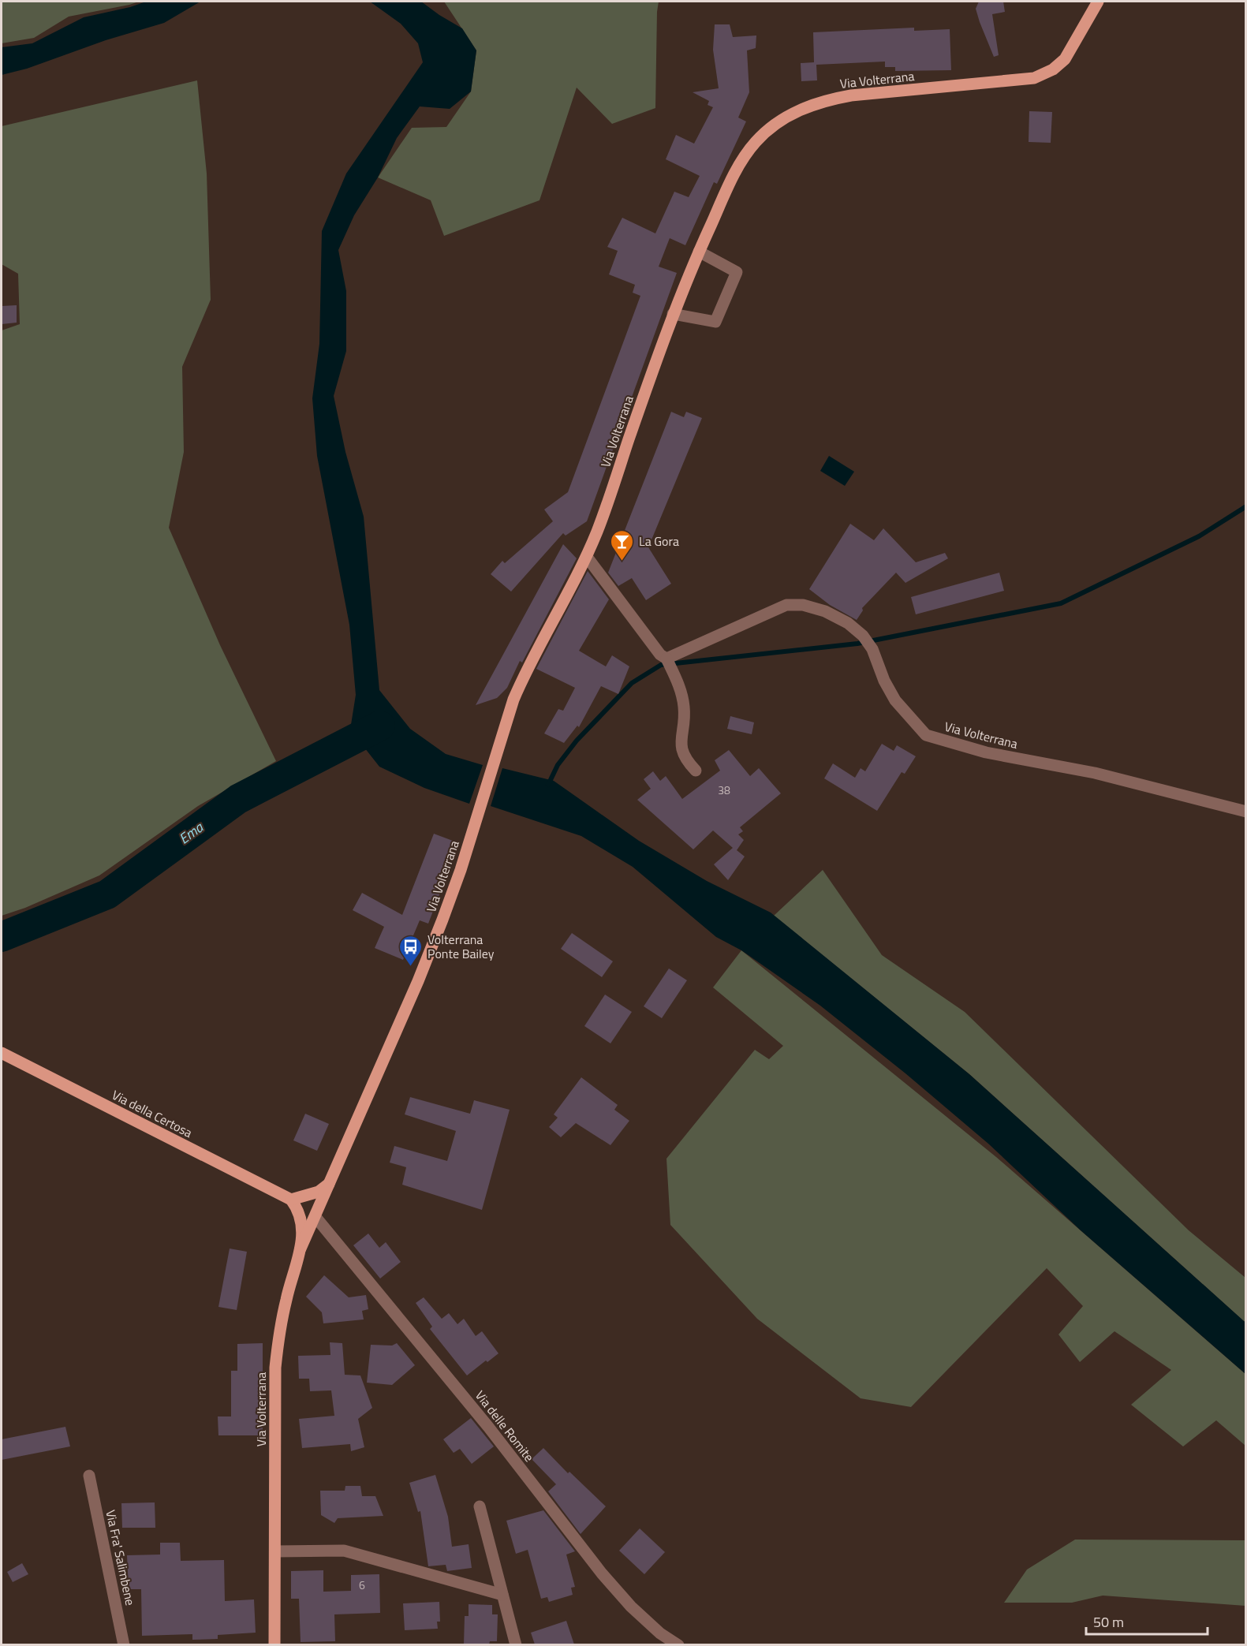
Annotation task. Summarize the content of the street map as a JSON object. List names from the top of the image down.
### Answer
{
  "streets": {
    "main road": ["Via Volterrana", "Via della Certosa"],
    "street": ["Via delle Romite", "Via Fra' Salimbene"]
  },
  "crossings": [
    ["Via Volterrana", "Via della Certosa"],
    ["Via Volterrana", "Via delle Romite"]
  ],
  "water": ["Ema"],
  "places": {
    "bar": ["La Gora"],
    "bus stop": ["Volterrana Ponte Bailey"]
  },
  "house_numbers": ["38", "6"],
  "scale_bar": "50 m"
}
